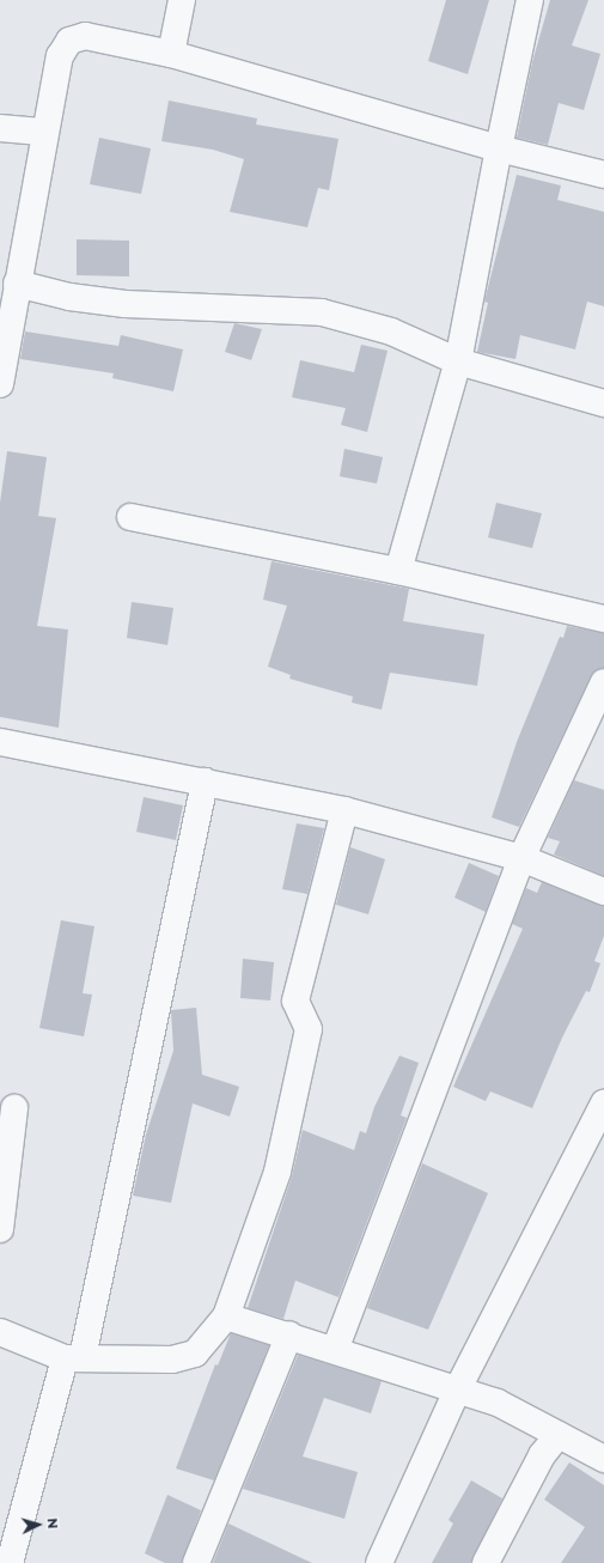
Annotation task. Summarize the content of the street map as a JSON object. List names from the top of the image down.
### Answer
{
  "north": "right"
}
